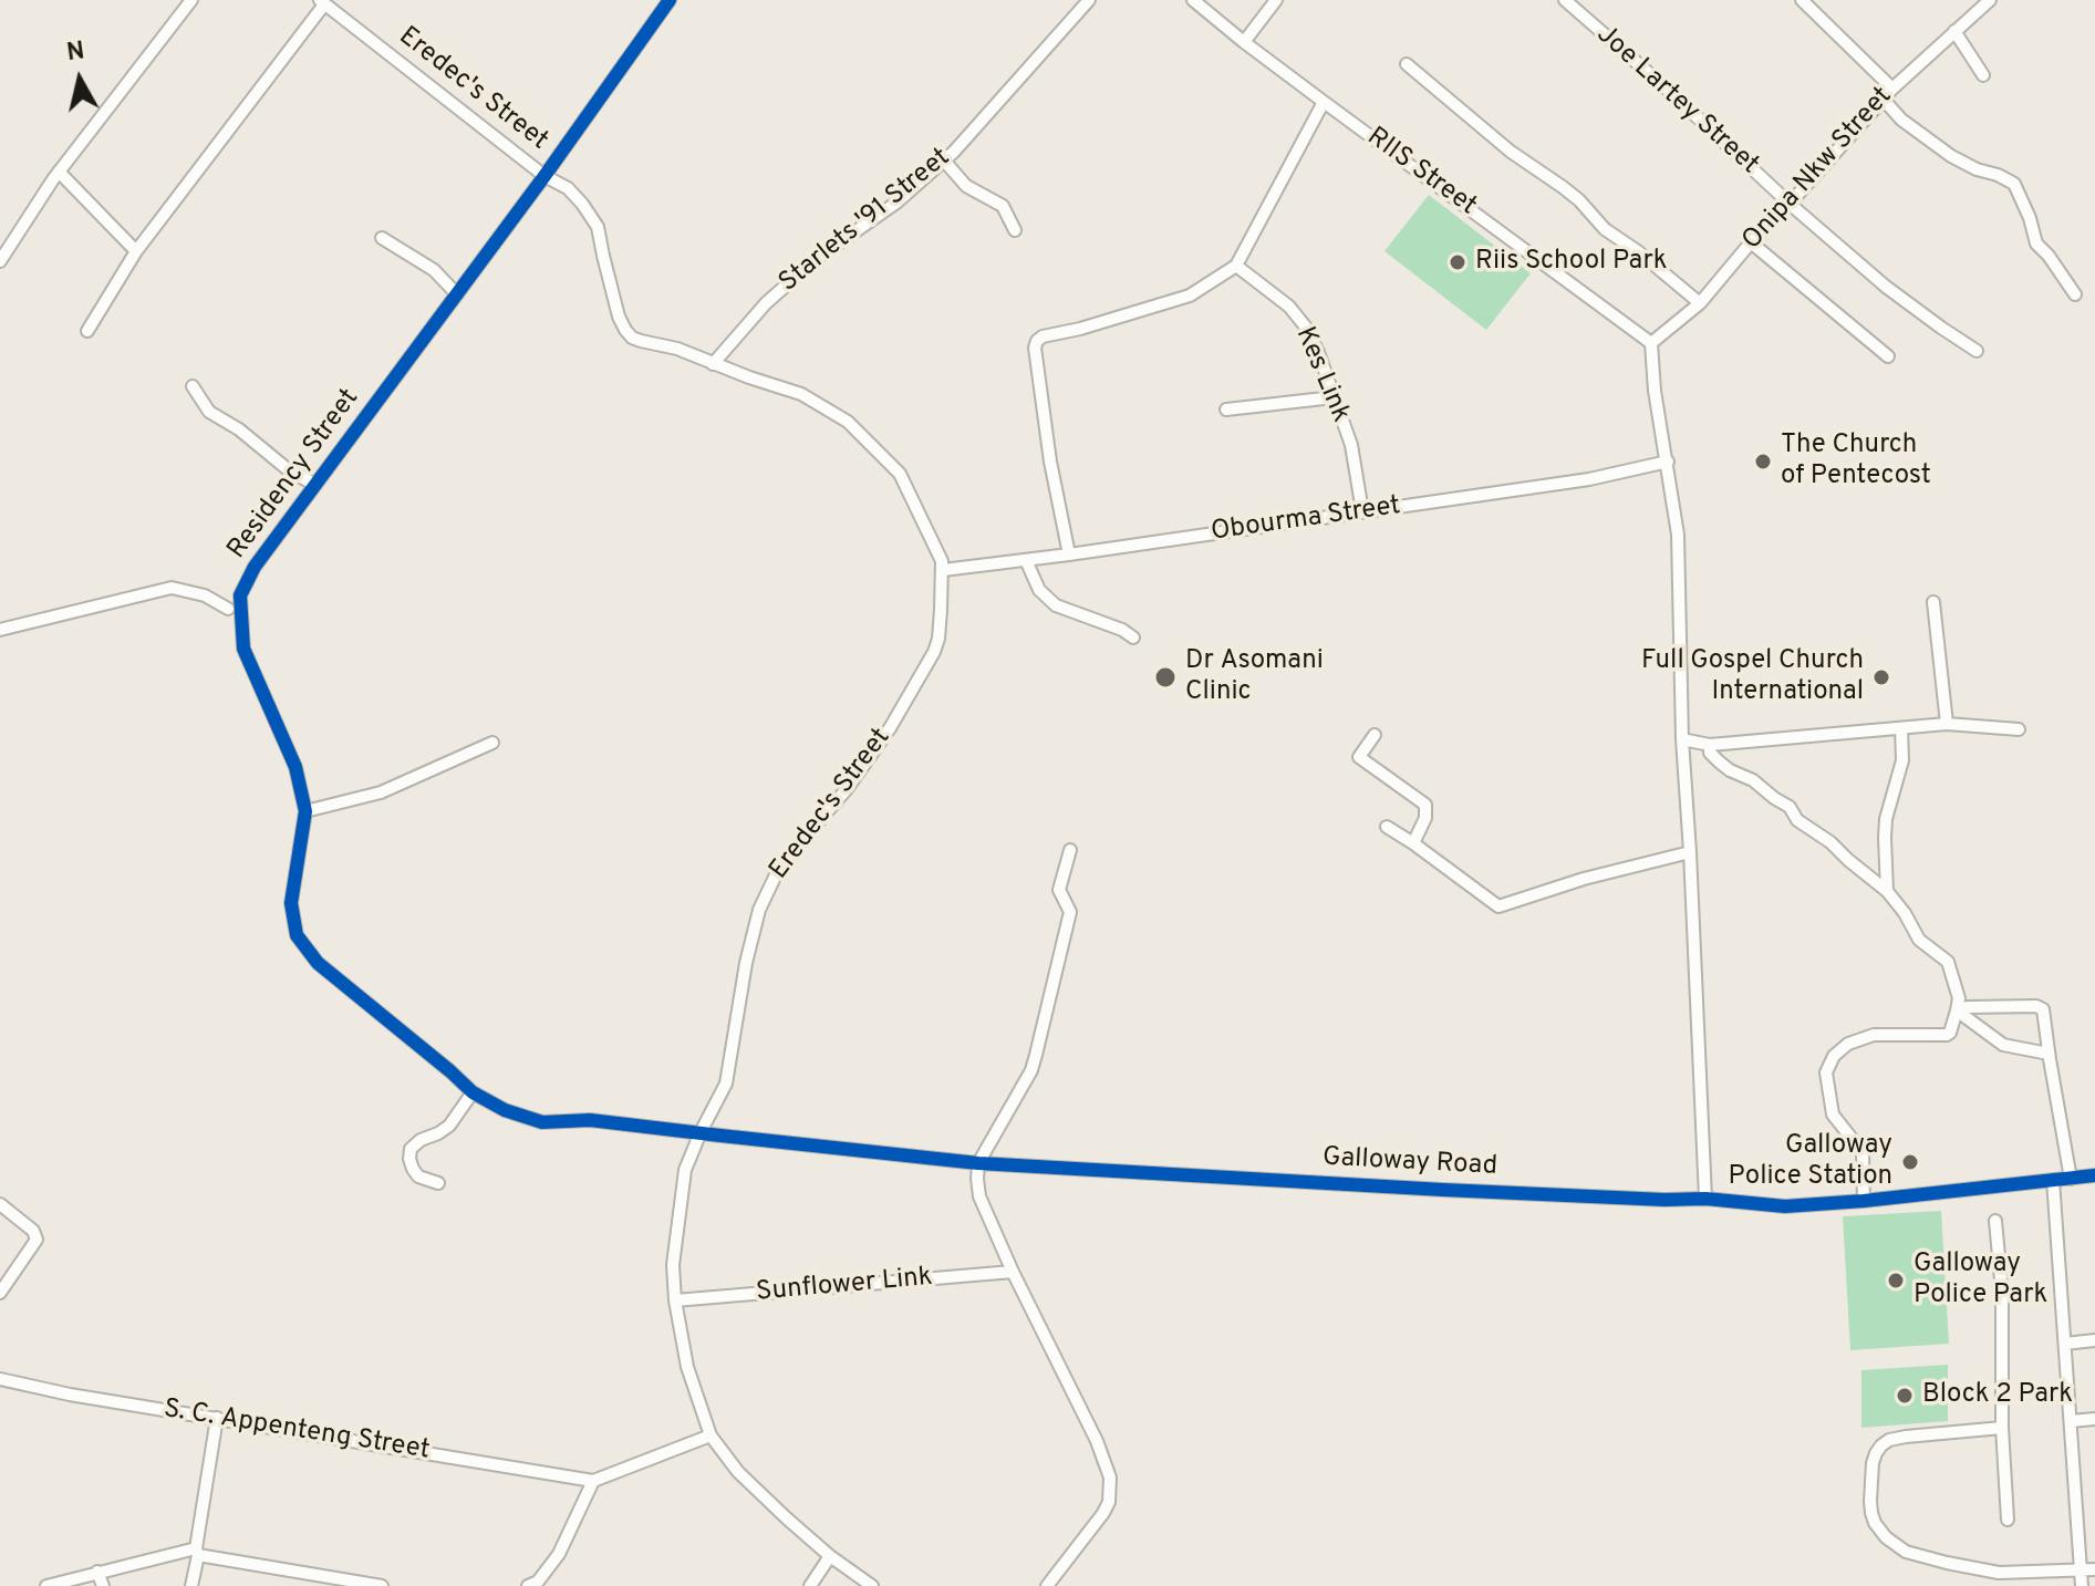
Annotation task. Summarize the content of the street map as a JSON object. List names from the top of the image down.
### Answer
{
  "streets": {
    "street": [
      "Eredec's Street",
      "Joe Lartey Street",
      "Onipa Nkw Street",
      "RIIS Street",
      "Starlets '91 Street",
      "Kes Link",
      "Residency Street",
      "Obourma Street",
      "Galloway Road",
      "Sunflower Link",
      "S. C. Appenteng Street"
    ]
  },
  "crossings": [
    ["Eredec's Street", "Starlets '91 Street"],
    ["Eredec's Street", "Residency Street"],
    ["Eredec's Street", "Obourma Street"],
    ["Eredec's Street", "Sunflower Link"],
    ["Joe Lartey Street", "Onipa Nkw Street"],
    ["Onipa Nkw Street", "RIIS Street"],
    ["Kes Link", "Obourma Street"],
    ["Residency Street", "Galloway Road"]
  ],
  "places": [
    "Riis School Park",
    "The Church of Pentecost",
    "Dr Asomani Clinic",
    "Full Gospel Church International",
    "Galloway Police Station",
    "Galloway Police Park",
    "Block 2 Park"
  ],
  "north": "top"
}
